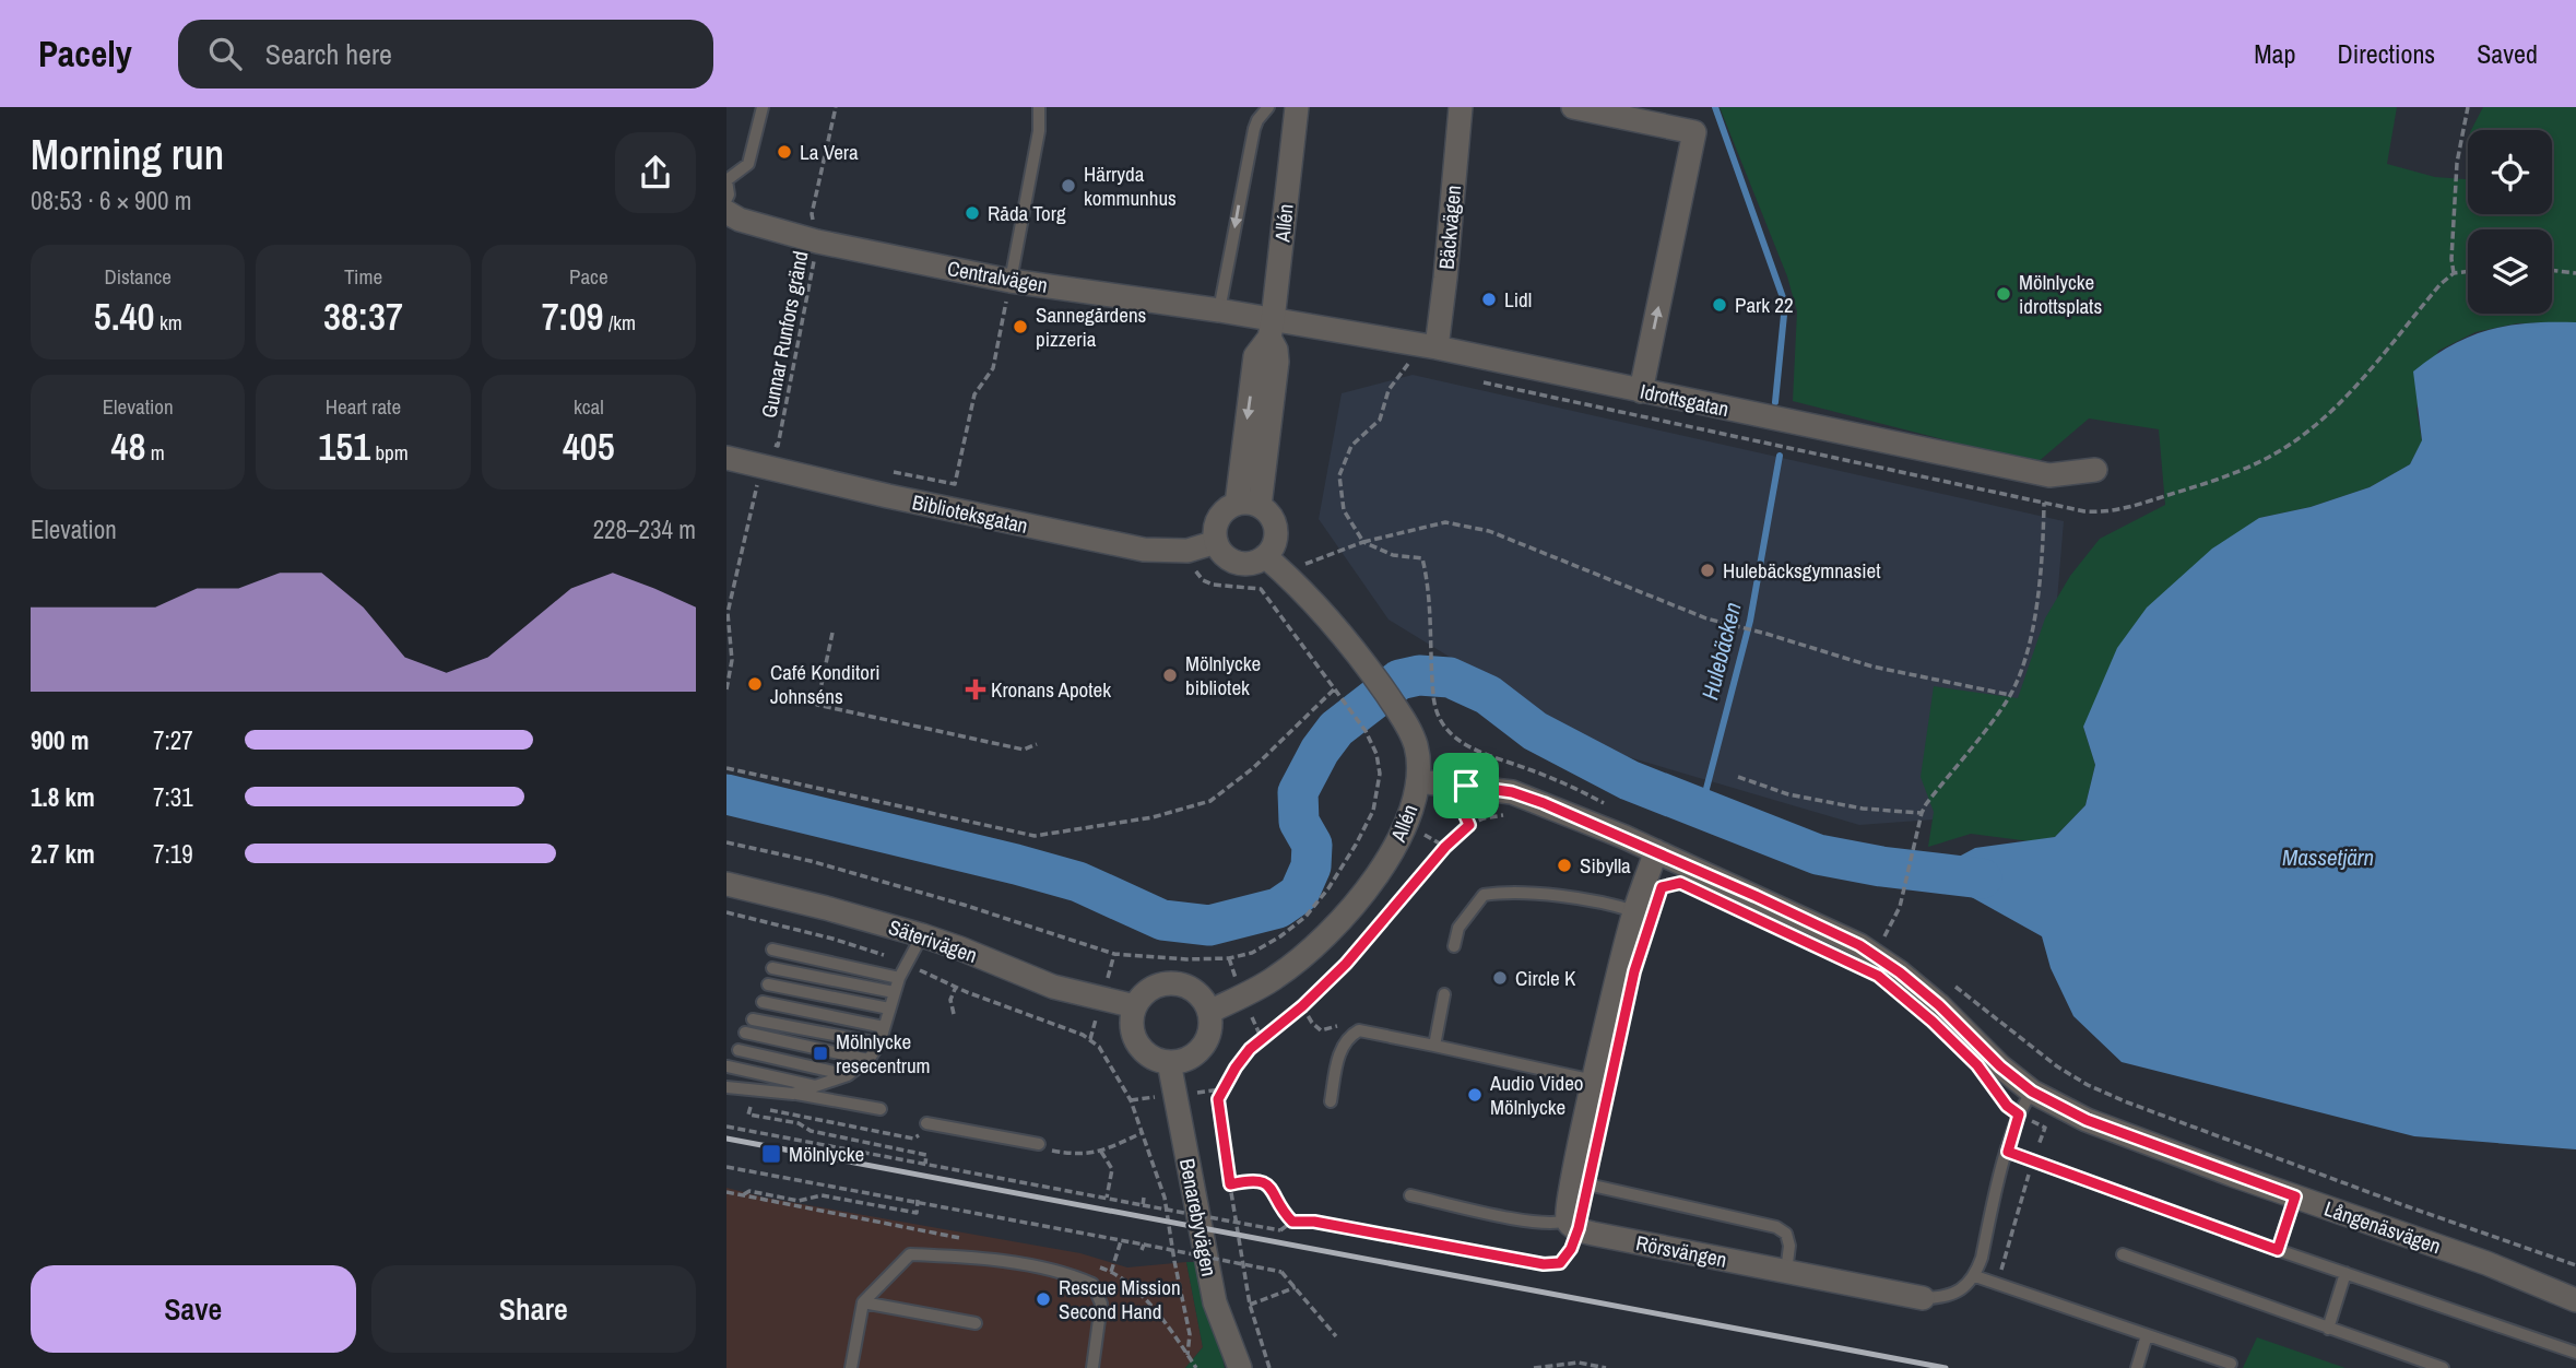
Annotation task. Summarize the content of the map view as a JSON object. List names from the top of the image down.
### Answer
{
  "streets": {
    "street": [
      "Allén",
      "Bäckvägen",
      "Centralvägen",
      "Idrottsgatan",
      "Biblioteksgatan",
      "Säterivägen",
      "Benarebyvägen",
      "Långenäsvägen",
      "Rörsvängen"
    ],
    "path": ["Gunnar Runfors gränd"]
  },
  "crossings": [
    ["Allén", "Centralvägen"],
    ["Allén", "Idrottsgatan"],
    ["Allén", "Biblioteksgatan"],
    ["Allén", "Säterivägen"],
    ["Allén", "Benarebyvägen"],
    ["Allén", "Långenäsvägen"],
    ["Bäckvägen", "Idrottsgatan"],
    ["Centralvägen", "Gunnar Runfors gränd"],
    ["Centralvägen", "Idrottsgatan"],
    ["Gunnar Runfors gränd", "Biblioteksgatan"],
    ["Säterivägen", "Benarebyvägen"]
  ],
  "water": ["Hulebäcken", "Massetjärn"],
  "places": {
    "other": [
      "La Vera",
      "Härryda kommunhus",
      "Råda Torg",
      "Mölnlycke idrottsplats",
      "Lidl",
      "Park 22",
      "Sannegårdens pizzeria",
      "Hulebäcksgymnasiet",
      "Mölnlycke bibliotek",
      "Café Konditori Johnséns",
      "Sibylla",
      "Circle K",
      "Audio Video Mölnlycke",
      "Rescue Mission Second Hand"
    ],
    "health": ["Kronans Apotek"],
    "transit": ["Mölnlycke resecentrum", "Mölnlycke"]
  },
  "page": {
    "header": "Pacely",
    "search": "Search here",
    "nav": ["Map", "Directions", "Saved"],
    "heading": ["Morning run", "08:53 · 6 × 900 m"],
    "stats": [
      ["Distance", "5.40 km"],
      ["Time", "38:37"],
      ["Pace", "7:09 /km"],
      ["Elevation", "48 m"],
      ["Heart rate", "151 bpm"],
      ["kcal", "405"]
    ],
    "chart": ["Elevation", "228–234 m"],
    "list": [
      {
        "name": "900 m",
        "note": "7:27"
      },
      {
        "name": "1.8 km",
        "note": "7:31"
      },
      {
        "name": "2.7 km",
        "note": "7:19"
      }
    ],
    "buttons": ["Save", "Share"]
  }
}
